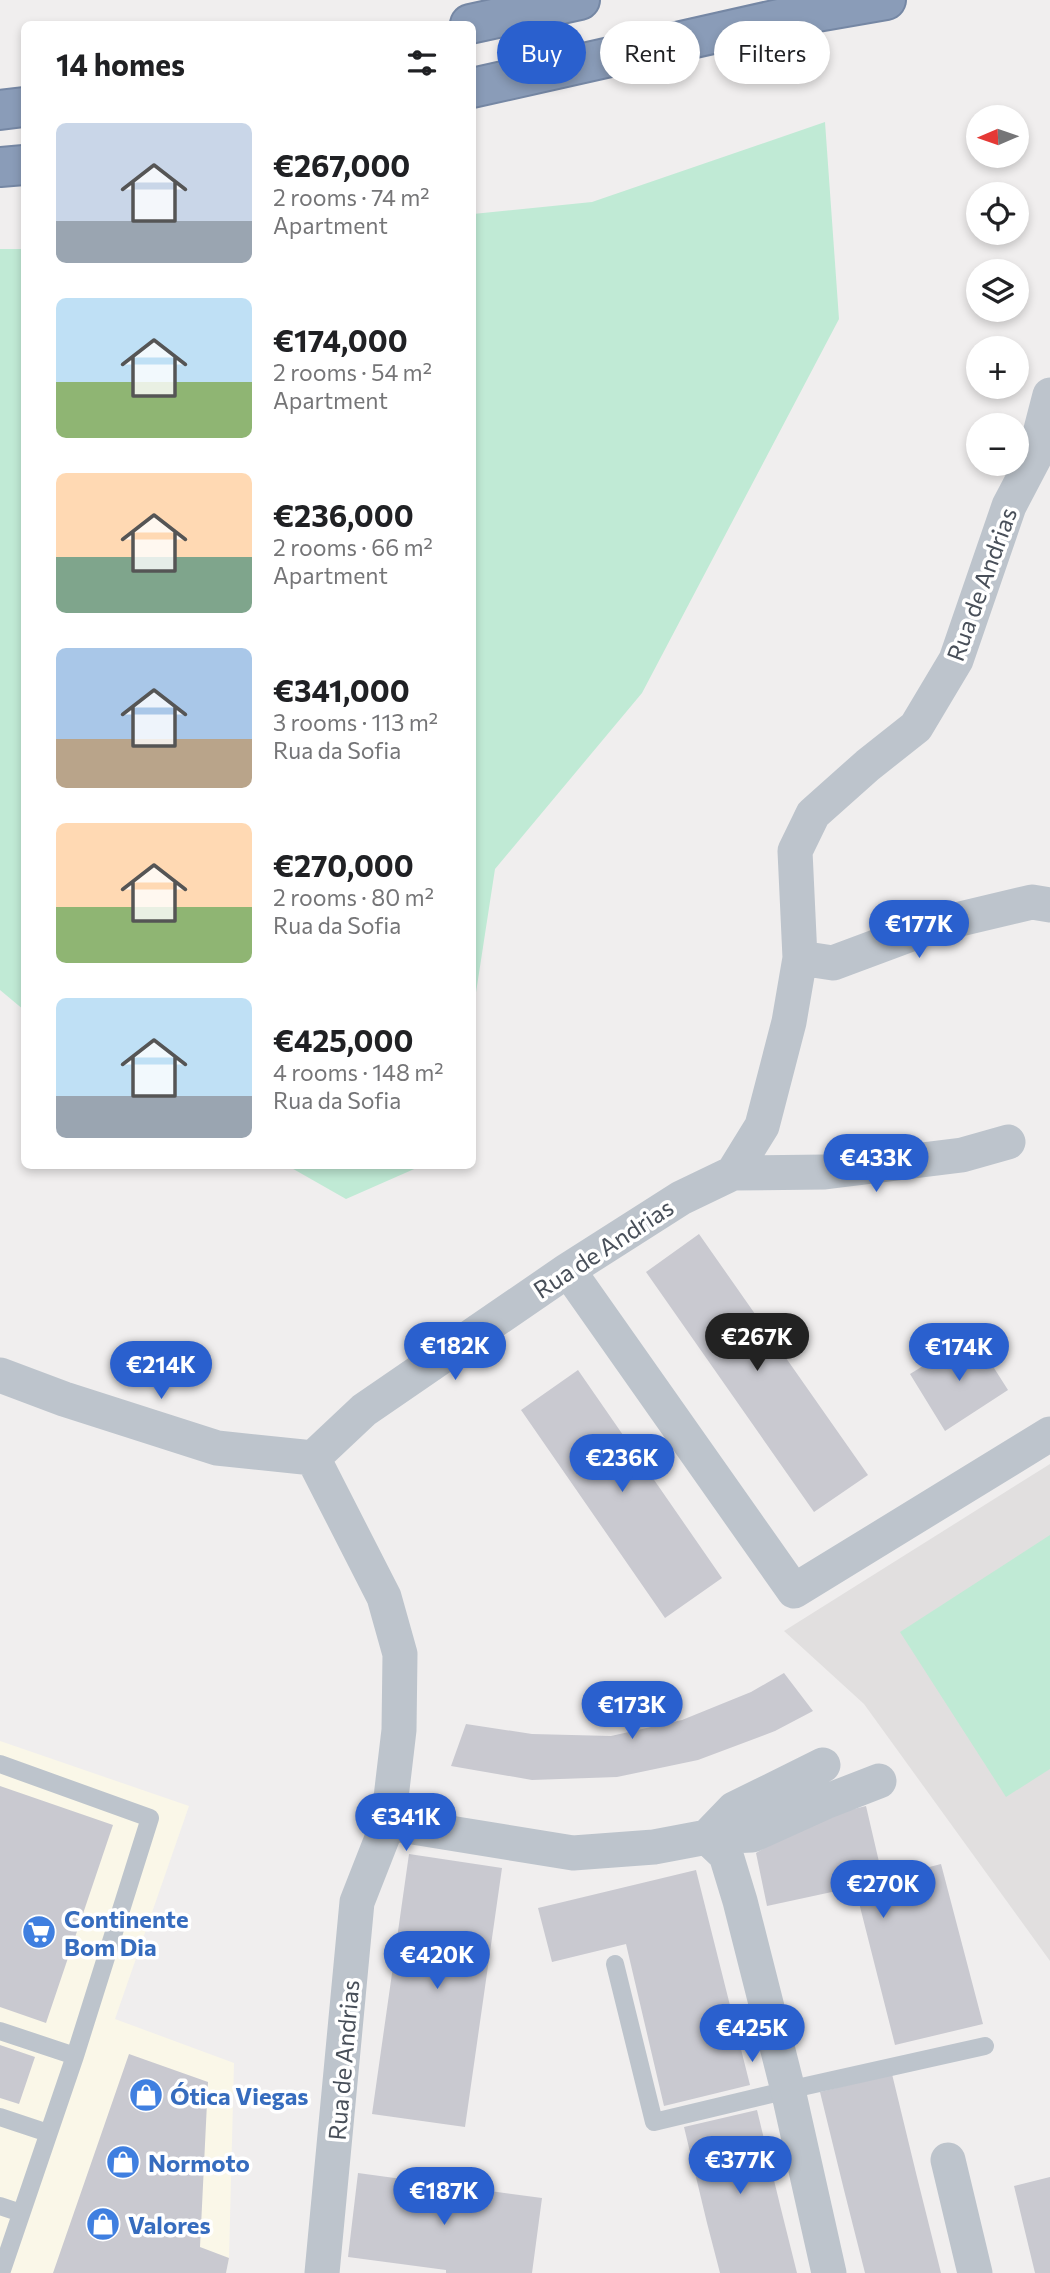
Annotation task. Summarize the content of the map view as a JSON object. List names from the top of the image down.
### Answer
{
  "streets": {
    "street": ["Rua de Andrias"]
  },
  "places": {
    "supermarket": ["Continente Bom Dia"],
    "shop": ["Ótica Viegas", "Normoto", "Valores"]
  },
  "north": "left",
  "page": {
    "chip": ["Buy", "Rent", "Filters"],
    "heading": "14 homes",
    "map_buttons": ["+", "−"],
    "list": [
      {
        "name": "€267,000",
        "note": "2 rooms · 74 m² · Apartment"
      },
      {
        "name": "€174,000",
        "note": "2 rooms · 54 m² · Apartment"
      },
      {
        "name": "€236,000",
        "note": "2 rooms · 66 m² · Apartment"
      },
      {
        "name": "€341,000",
        "note": "3 rooms · 113 m² · Rua da Sofia"
      },
      {
        "name": "€270,000",
        "note": "2 rooms · 80 m² · Rua da Sofia"
      },
      {
        "name": "€425,000",
        "note": "4 rooms · 148 m² · Rua da Sofia"
      }
    ],
    "price": [
      "€177K",
      "€433K",
      "€267K",
      "€182K",
      "€174K",
      "€214K",
      "€236K",
      "€173K",
      "€341K",
      "€270K",
      "€420K",
      "€425K",
      "€377K",
      "€187K"
    ]
  }
}
